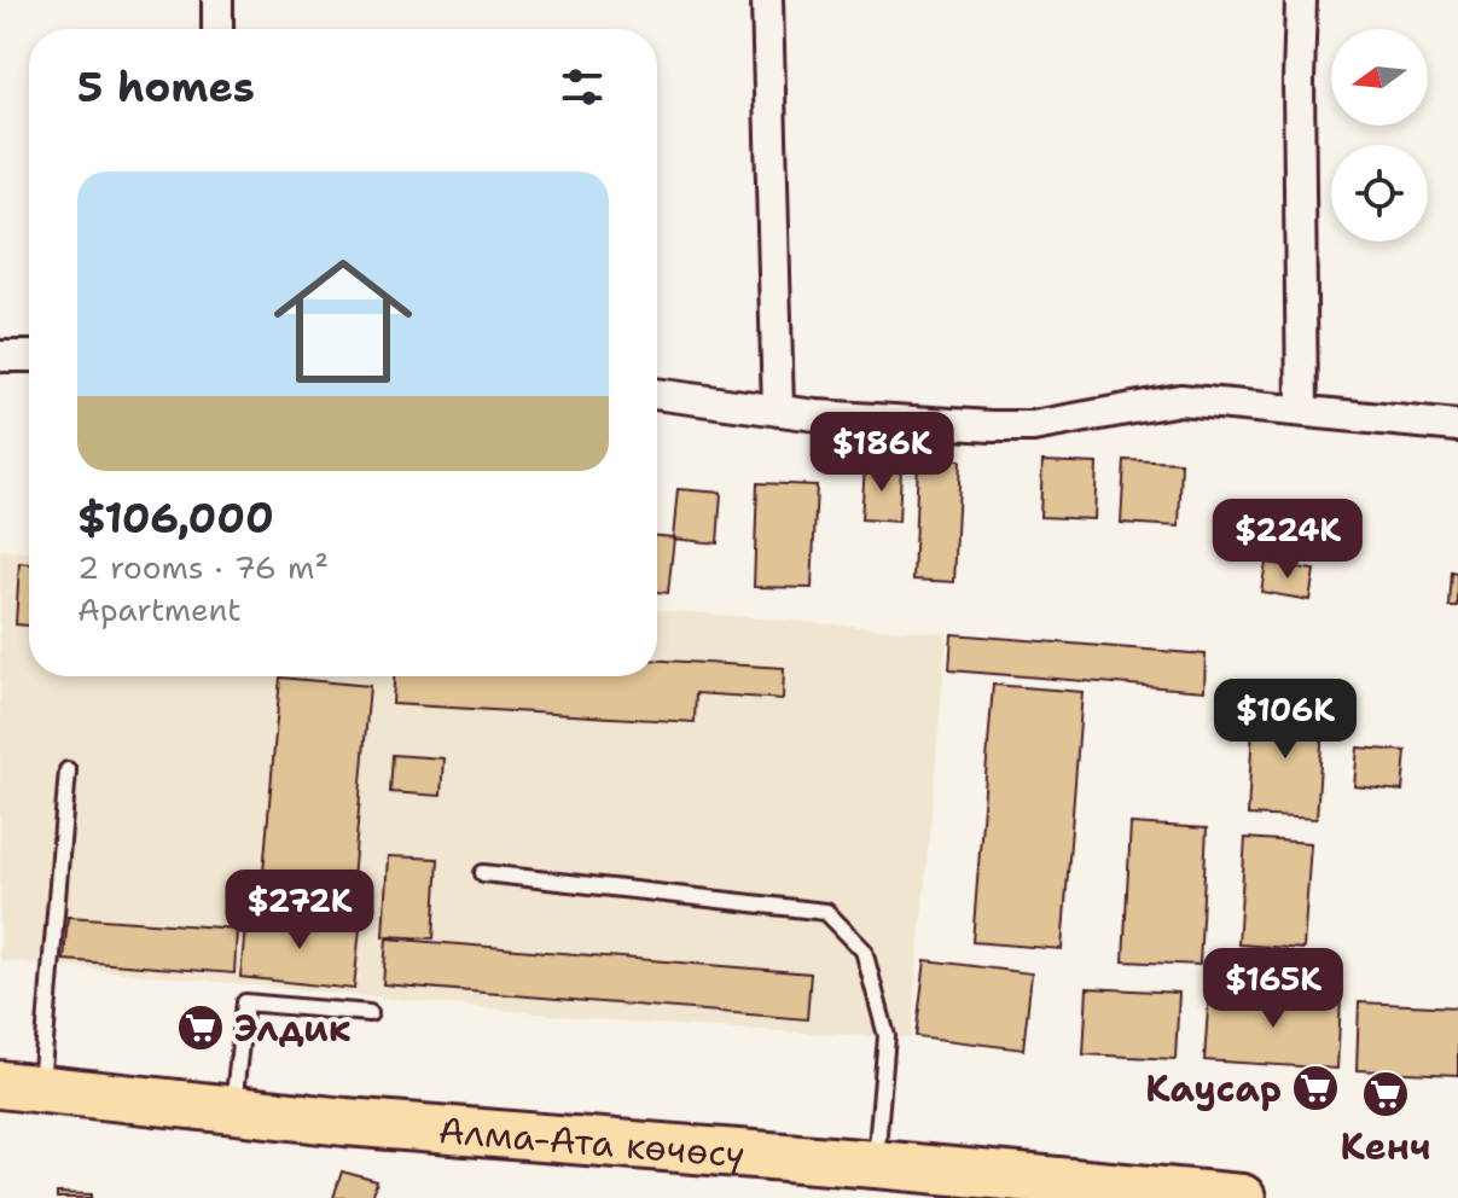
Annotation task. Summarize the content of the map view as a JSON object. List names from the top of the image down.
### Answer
{
  "streets": {
    "main road": ["Алма-Ата көчөсү"]
  },
  "places": {
    "supermarket": ["Элдик", "Каусар", "Кенч"]
  },
  "north": "left",
  "page": {
    "heading": "5 homes",
    "list": [
      {
        "name": "$106,000",
        "note": "2 rooms · 76 m² · Apartment"
      }
    ],
    "price": [
      "$186K",
      "$224K",
      "$106K",
      "$272K",
      "$165K"
    ]
  }
}
